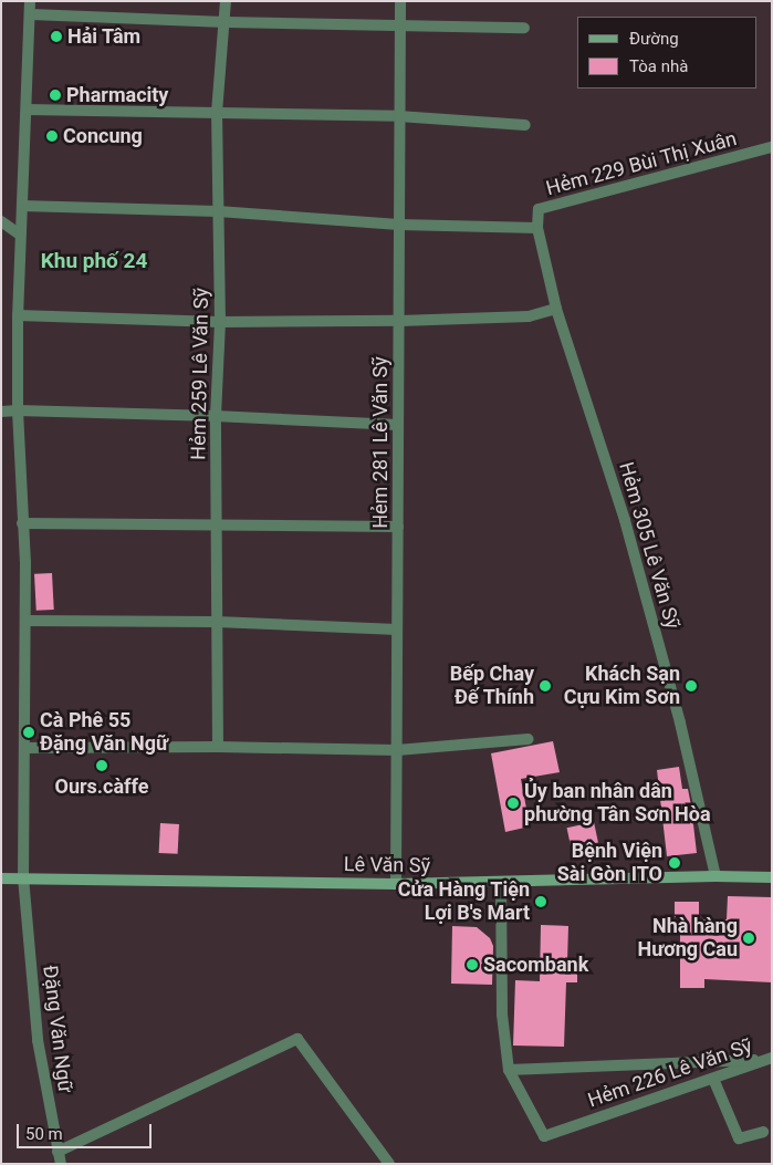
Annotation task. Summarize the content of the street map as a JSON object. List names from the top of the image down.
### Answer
{
  "streets": {
    "main road": ["Lê Văn Sỹ"],
    "street": [
      "Hẻm 229 Bùi Thị Xuân",
      "Hẻm 259 Lê Văn Sỹ",
      "Hẻm 281 Lê Văn Sỹ",
      "Hẻm 305 Lê Văn Sỹ",
      "Đặng Văn Ngữ",
      "Hẻm 226 Lê Văn Sỹ"
    ]
  },
  "crossings": [
    ["Hẻm 229 Bùi Thị Xuân", "Hẻm 305 Lê Văn Sỹ"],
    ["Hẻm 281 Lê Văn Sỹ", "Lê Văn Sỹ"],
    ["Hẻm 305 Lê Văn Sỹ", "Lê Văn Sỹ"],
    ["Lê Văn Sỹ", "Đặng Văn Ngữ"],
    ["Lê Văn Sỹ", "Hẻm 226 Lê Văn Sỹ"]
  ],
  "districts": ["Khu phố 24"],
  "places": [
    "Hải Tâm",
    "Pharmacity",
    "Concung",
    "Bếp Chay Đế Thính",
    "Khách Sạn Cựu Kim Sơn",
    "Cà Phê 55 Đặng Văn Ngữ",
    "Ours.càffe",
    "Ủy ban nhân dân phường Tân Sơn Hòa",
    "Bệnh Viện Sài Gòn ITO",
    "Cửa Hàng Tiện Lợi B's Mart",
    "Nhà hàng Hương Cau",
    "Sacombank"
  ],
  "legend": ["Đường", "Tòa nhà"],
  "scale_bar": "50 m"
}
